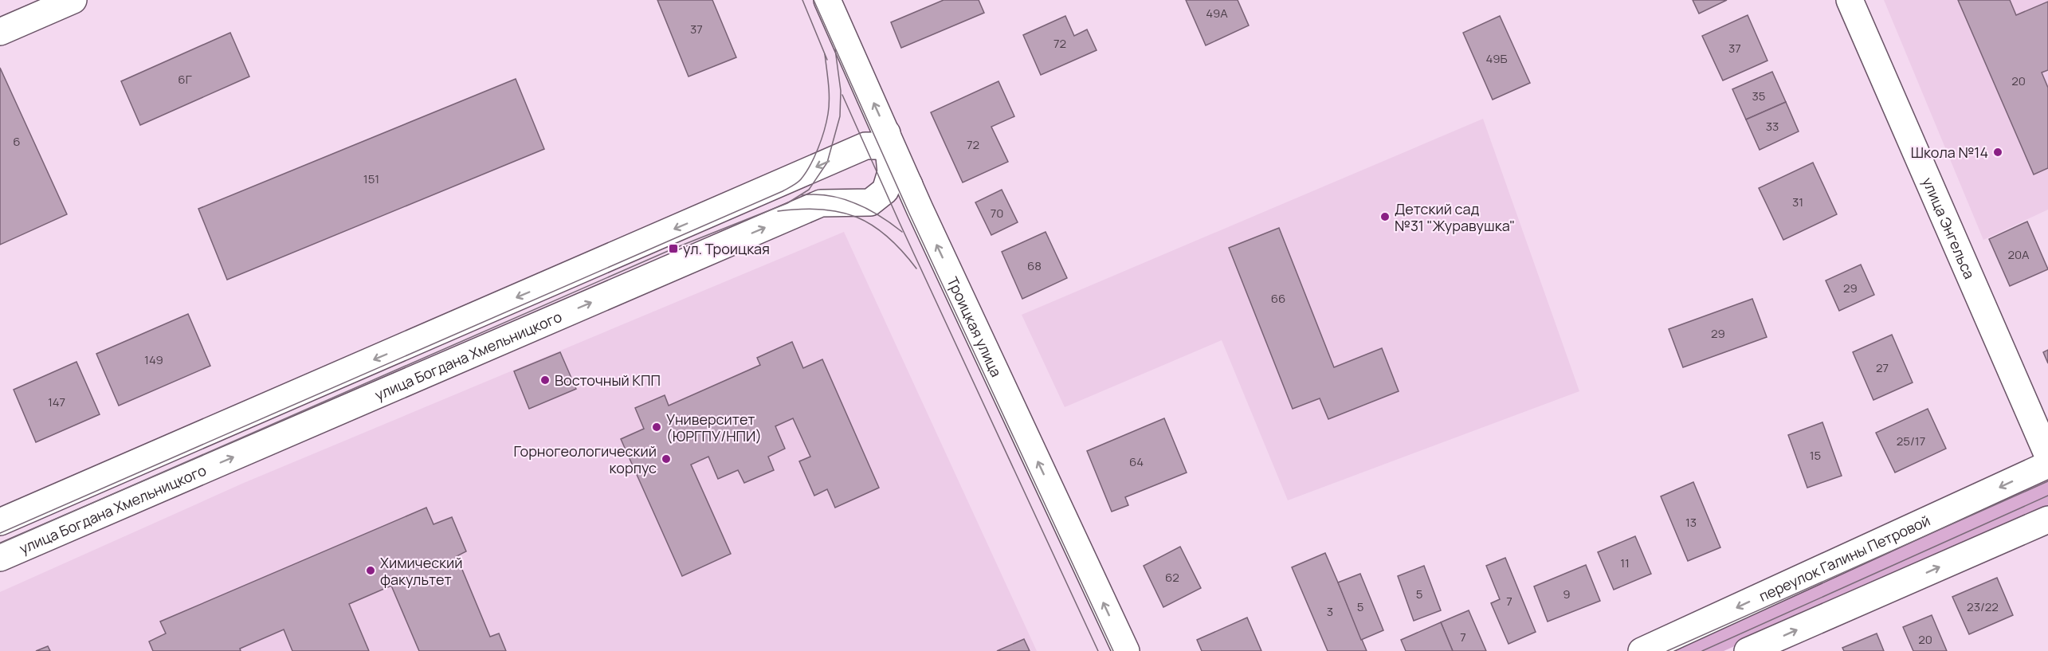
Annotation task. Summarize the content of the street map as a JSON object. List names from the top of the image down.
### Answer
{
  "streets": {
    "street": [
      "улица Энгельса",
      "Троицкая улица",
      "улица Богдана Хмельницкого",
      "переулок Галины Петровой"
    ]
  },
  "crossings": [
    ["Троицкая улица", "улица Богдана Хмельницкого"]
  ],
  "one_way": ["Троицкая улица"],
  "places": {
    "other": [
      "Школа №14",
      "Детский сад №31 \"Журавушка\"",
      "Восточный КПП",
      "Университет (ЮРГПУ/НПИ)",
      "Горногеологический корпус",
      "Химический факультет"
    ],
    "transit": ["ул. Троицкая"]
  },
  "house_numbers": [
    "49А",
    "37",
    "72",
    "37",
    "49Б",
    "6Г",
    "20",
    "35",
    "33",
    "6",
    "72",
    "151",
    "31",
    "70",
    "20А",
    "68",
    "29",
    "66",
    "29",
    "149",
    "27",
    "147",
    "25/17",
    "15",
    "64",
    "13",
    "11",
    "62",
    "5",
    "9",
    "7",
    "5",
    "23/22",
    "3",
    "7",
    "20"
  ]
}
